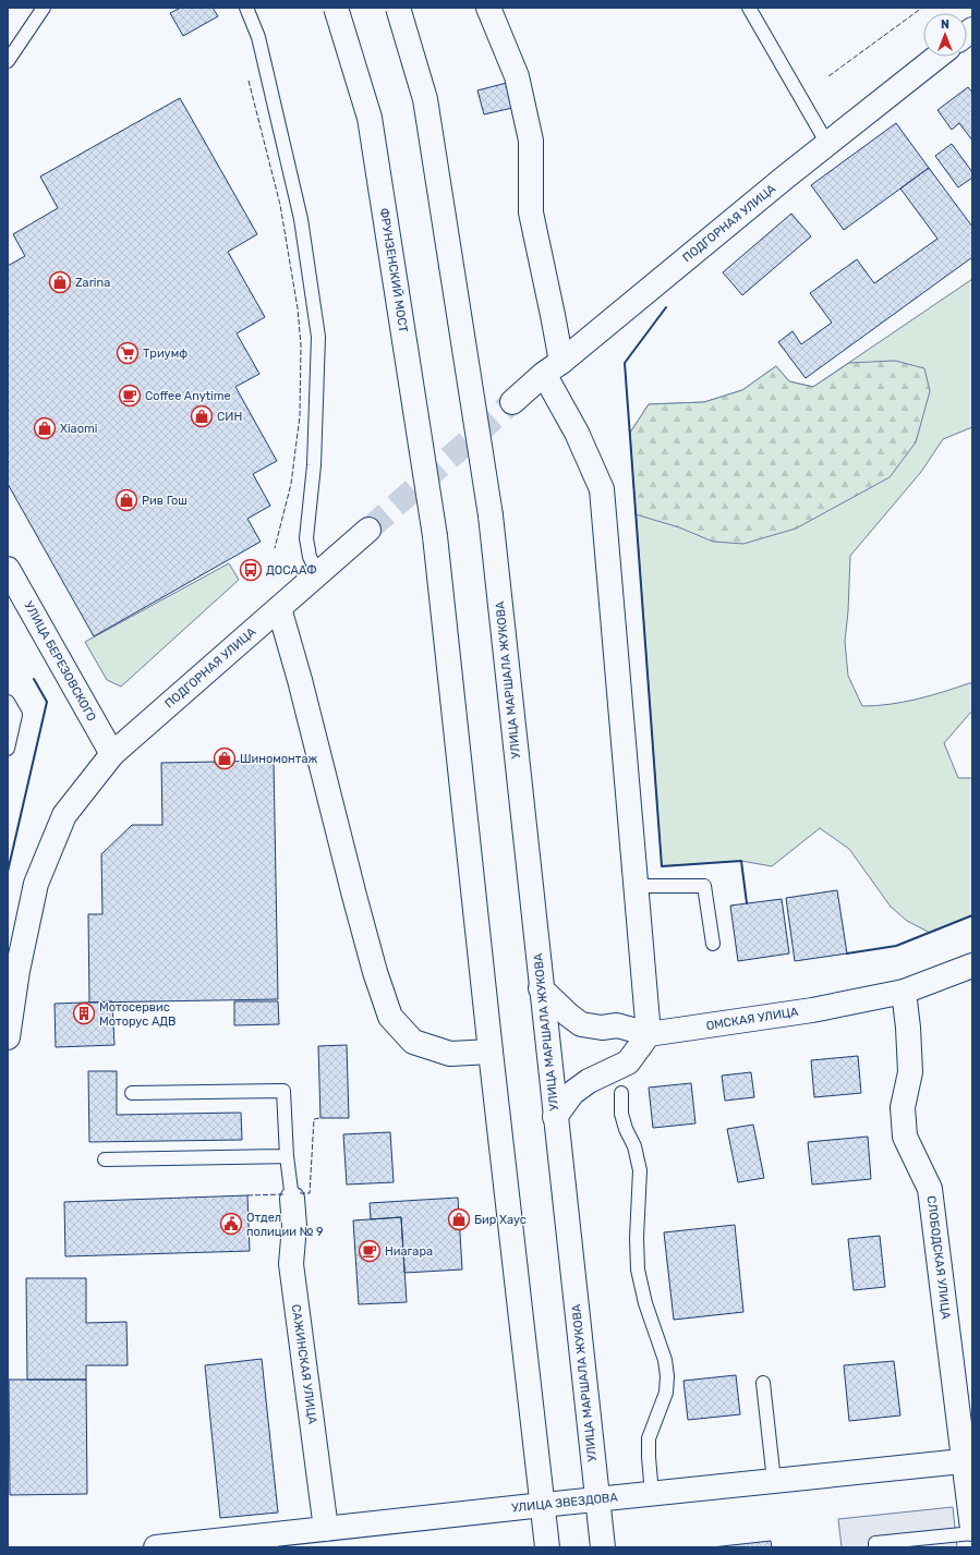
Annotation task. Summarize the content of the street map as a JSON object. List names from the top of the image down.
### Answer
{
  "streets": {
    "street": [
      "ПОДГОРНАЯ УЛИЦА",
      "ФРУНЗЕНСКИЙ МОСТ",
      "УЛИЦА БЕРЕЗОВСКОГО",
      "УЛИЦА МАРШАЛА ЖУКОВА",
      "ОМСКАЯ УЛИЦА",
      "СЛОБОДСКАЯ УЛИЦА",
      "САЖИНСКАЯ УЛИЦА",
      "УЛИЦА ЗВЕЗДОВА"
    ]
  },
  "crossings": [
    ["ПОДГОРНАЯ УЛИЦА", "УЛИЦА БЕРЕЗОВСКОГО"],
    ["УЛИЦА МАРШАЛА ЖУКОВА", "ОМСКАЯ УЛИЦА"],
    ["УЛИЦА МАРШАЛА ЖУКОВА", "УЛИЦА ЗВЕЗДОВА"],
    ["ОМСКАЯ УЛИЦА", "СЛОБОДСКАЯ УЛИЦА"],
    ["СЛОБОДСКАЯ УЛИЦА", "УЛИЦА ЗВЕЗДОВА"],
    ["САЖИНСКАЯ УЛИЦА", "УЛИЦА ЗВЕЗДОВА"]
  ],
  "places": {
    "shop": [
      "Zarina",
      "СИН",
      "Xiaomi",
      "Рив Гош",
      "Шиномонтаж",
      "Бир Хаус"
    ],
    "supermarket": ["Триумф"],
    "cafe": ["Coffee Anytime", "Ниагара"],
    "bus stop": ["ДОСААФ"],
    "building": ["Мотосервис Моторус АДВ"],
    "public building": ["Отдел полиции № 9"]
  },
  "north": "top"
}
